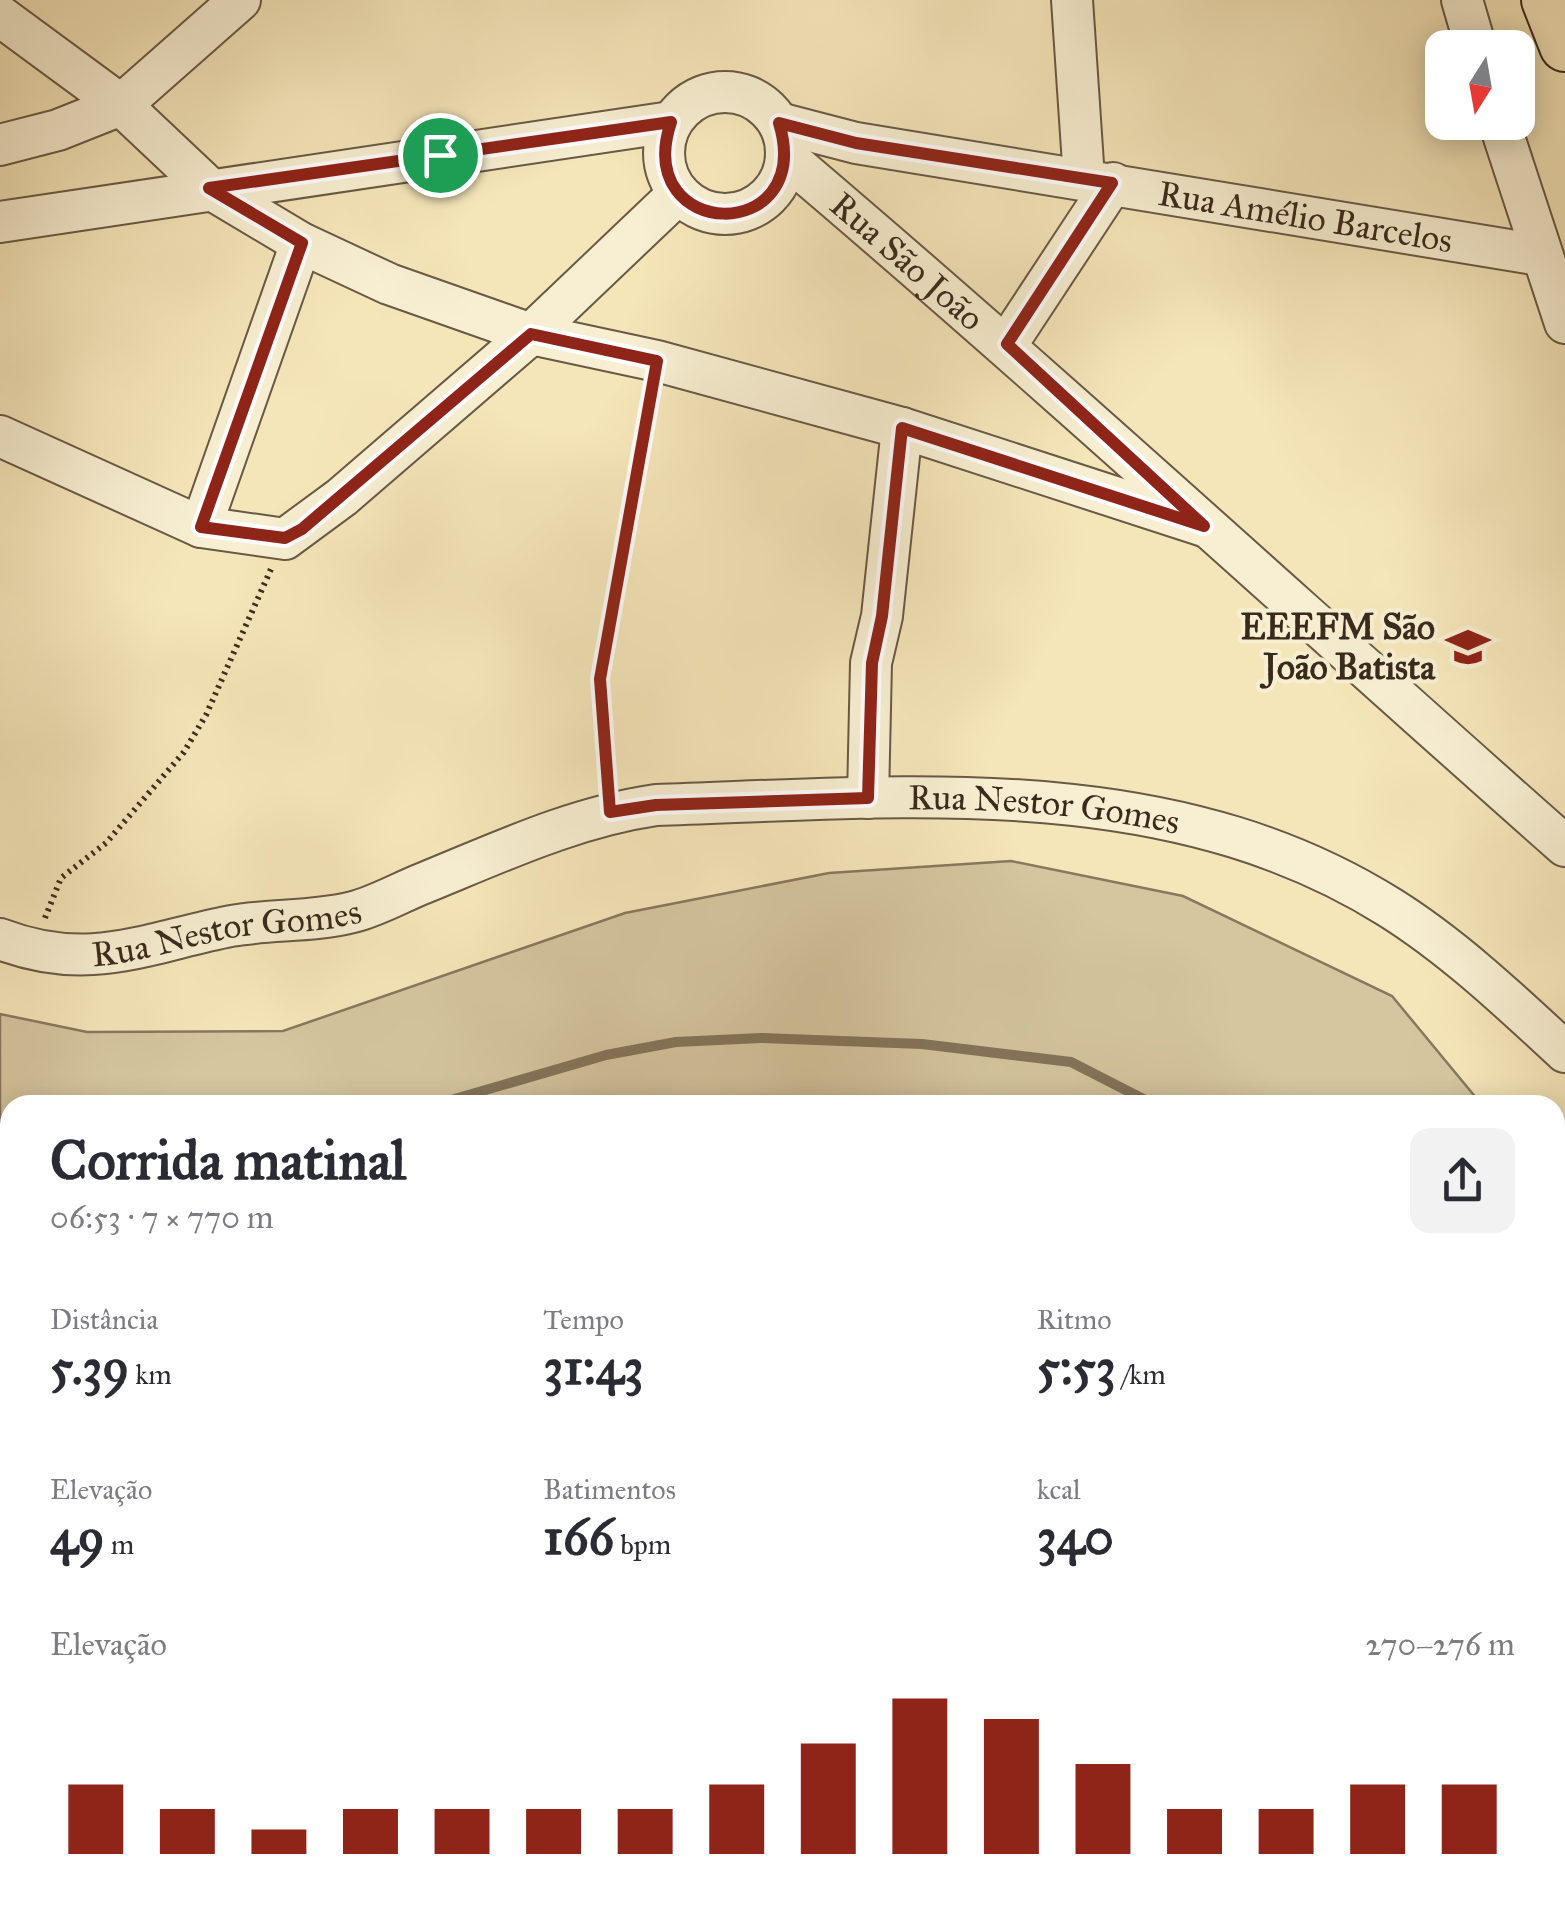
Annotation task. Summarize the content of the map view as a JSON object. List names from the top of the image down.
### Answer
{
  "streets": {
    "street": ["Rua Amélio Barcelos", "Rua São João", "Rua Nestor Gomes"]
  },
  "crossings": [
    ["Rua Amélio Barcelos", "Rua São João"]
  ],
  "places": {
    "school or university": ["EEEFM São João Batista"]
  },
  "north": "bottom",
  "page": {
    "heading": ["Corrida matinal", "06:53 · 7 × 770 m"],
    "stats": [
      ["Distância", "5.39 km"],
      ["Tempo", "31:43"],
      ["Ritmo", "5:53 /km"],
      ["Elevação", "49 m"],
      ["Batimentos", "166 bpm"],
      ["kcal", "340"]
    ],
    "chart": ["Elevação", "270–276 m"]
  }
}
